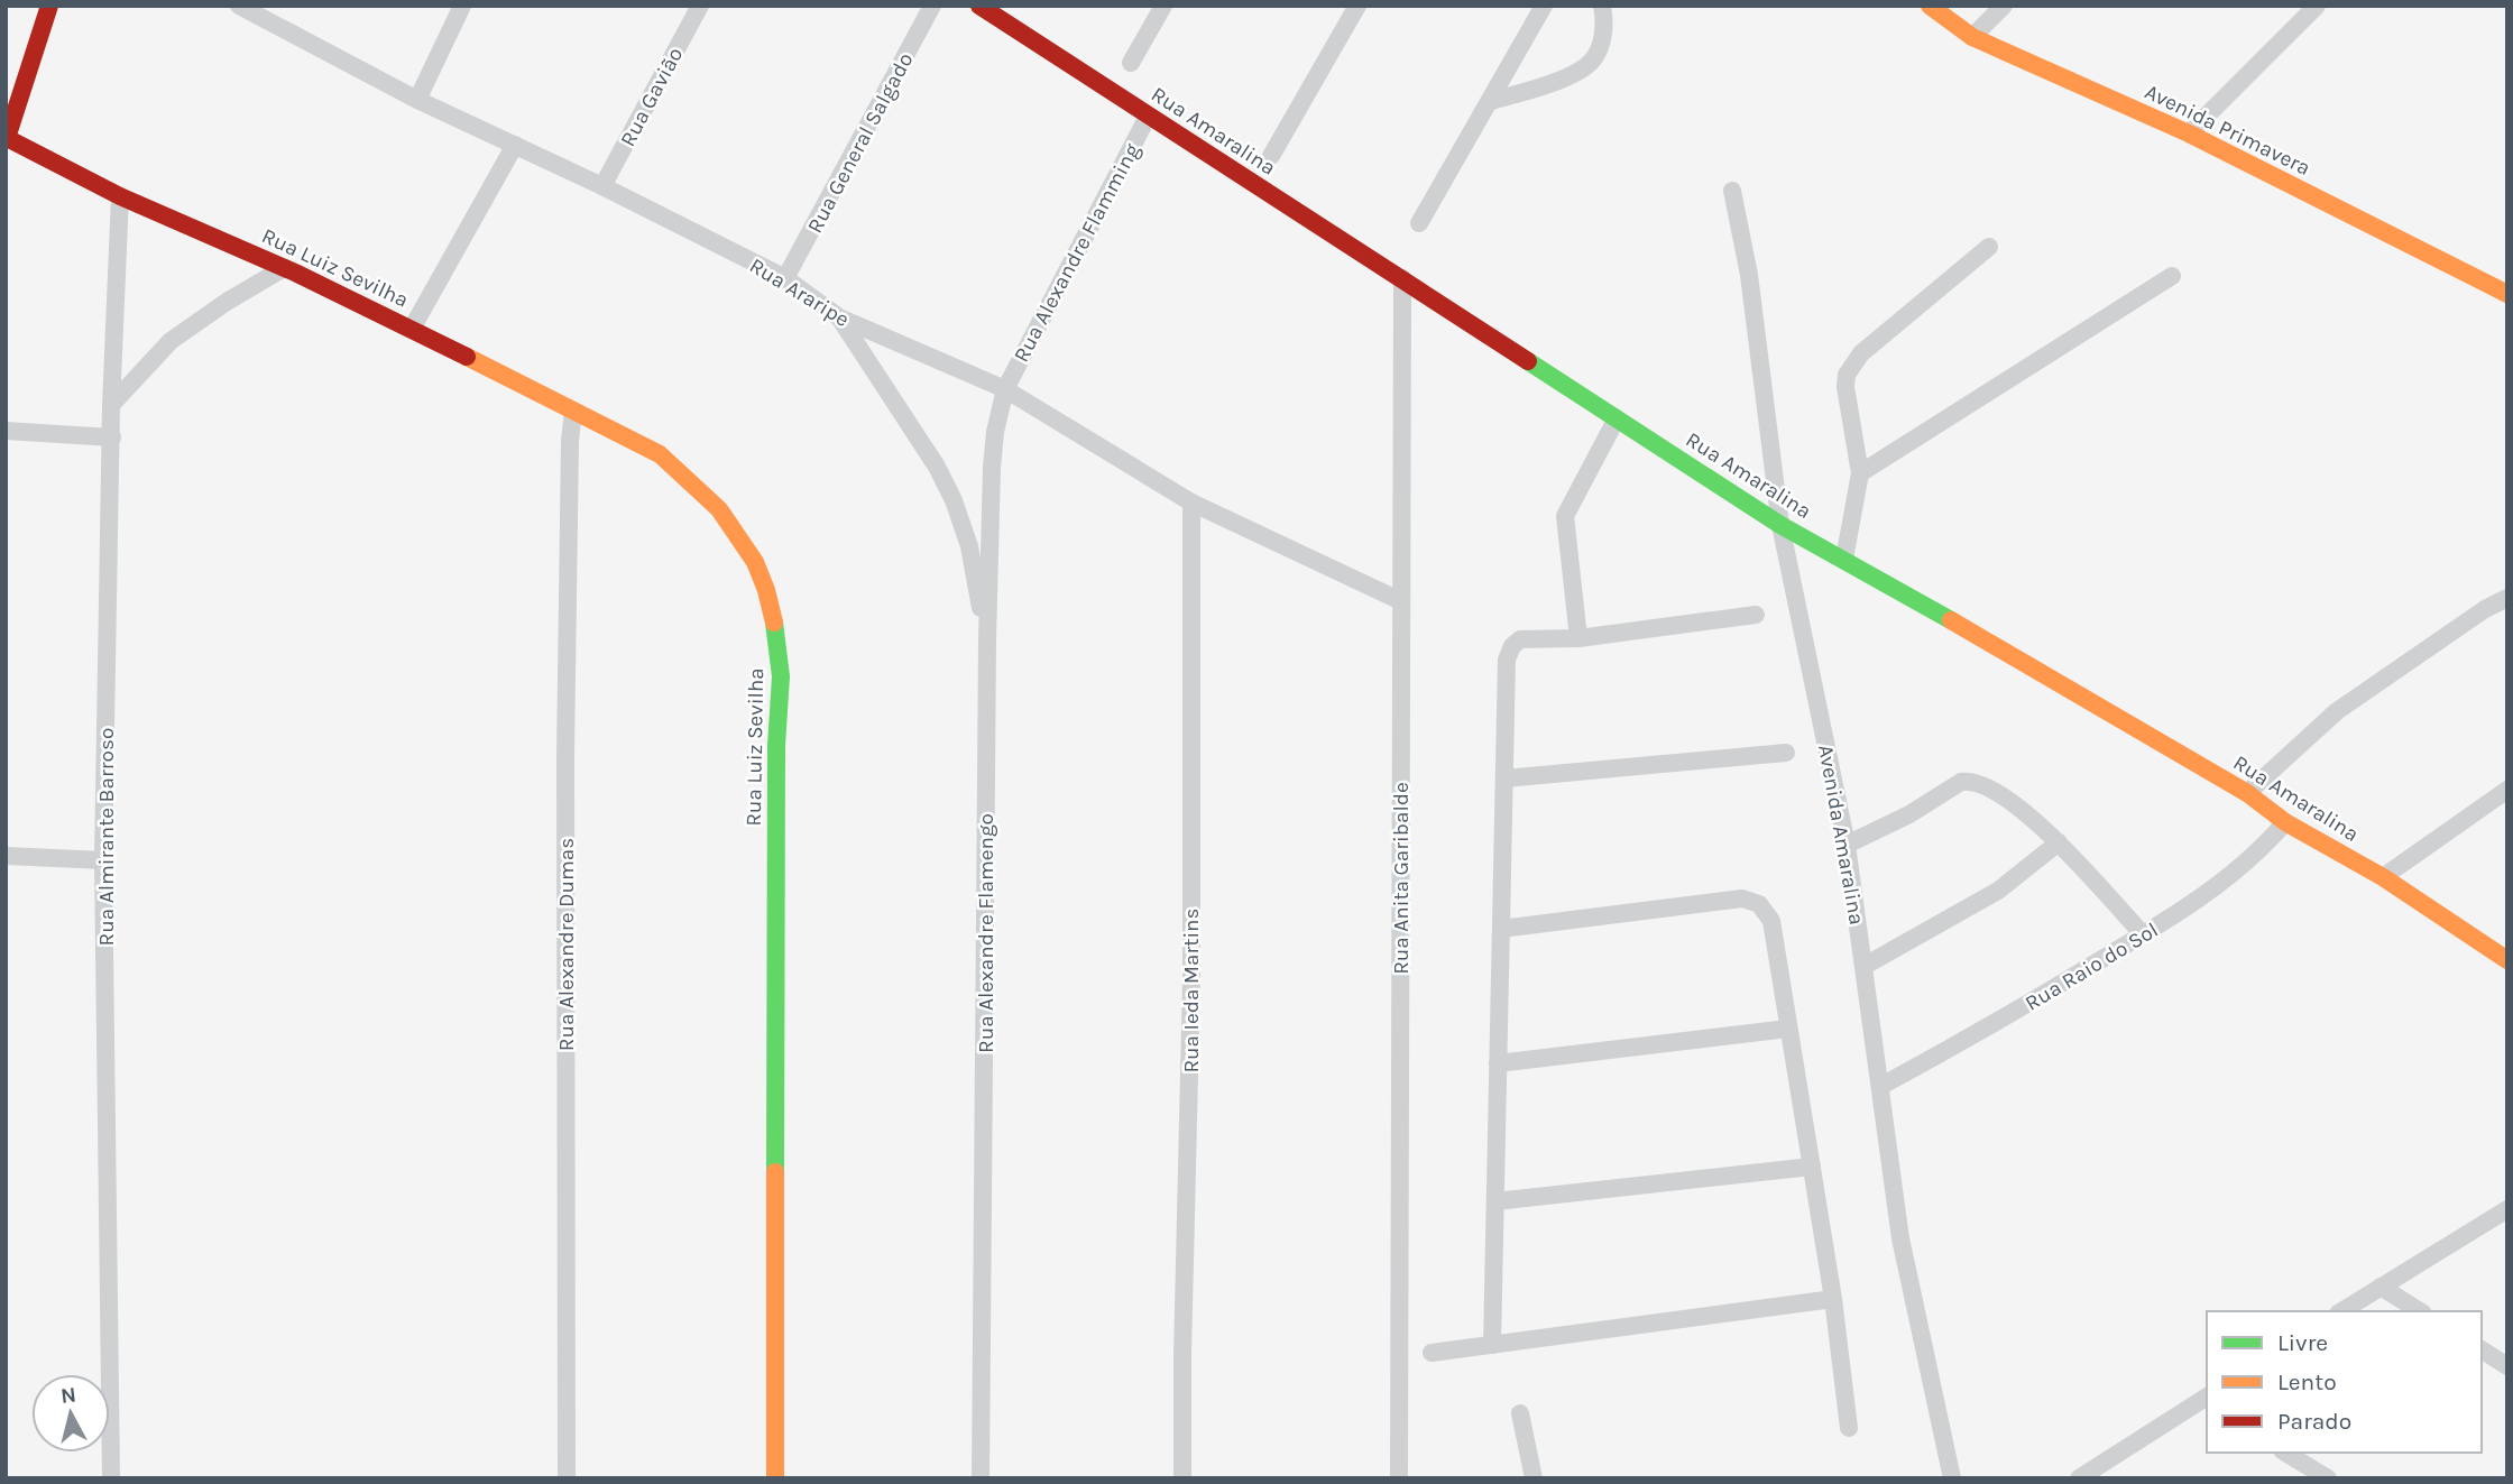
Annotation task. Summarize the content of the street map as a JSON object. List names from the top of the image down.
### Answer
{
  "streets": {
    "street": [
      "Rua Gavião",
      "Avenida Primavera",
      "Rua Amaralina",
      "Rua General Salgado",
      "Rua Alexandre Flamming",
      "Rua Luiz Sevilha",
      "Rua Araripe",
      "Avenida Amaralina",
      "Rua Almirante Barroso",
      "Rua Anita Garibalde",
      "Rua Alexandre Flamengo",
      "Rua Alexandre Dumas",
      "Rua Raio do Sol",
      "Rua Ieda Martins"
    ]
  },
  "crossings": [
    ["Rua Gavião", "Rua Araripe"],
    ["Rua Amaralina", "Rua Alexandre Flamming"],
    ["Rua Amaralina", "Avenida Amaralina"],
    ["Rua Amaralina", "Rua Anita Garibalde"],
    ["Rua Amaralina", "Rua Raio do Sol"],
    ["Rua General Salgado", "Rua Araripe"],
    ["Rua Alexandre Flamming", "Rua Araripe"],
    ["Rua Alexandre Flamming", "Rua Alexandre Flamengo"],
    ["Rua Luiz Sevilha", "Rua Almirante Barroso"],
    ["Rua Luiz Sevilha", "Rua Alexandre Dumas"],
    ["Rua Araripe", "Rua Anita Garibalde"],
    ["Rua Araripe", "Rua Alexandre Flamengo"],
    ["Rua Araripe", "Rua Ieda Martins"],
    ["Avenida Amaralina", "Rua Raio do Sol"]
  ],
  "legend": ["Livre", "Lento", "Parado"],
  "north": "top"
}
